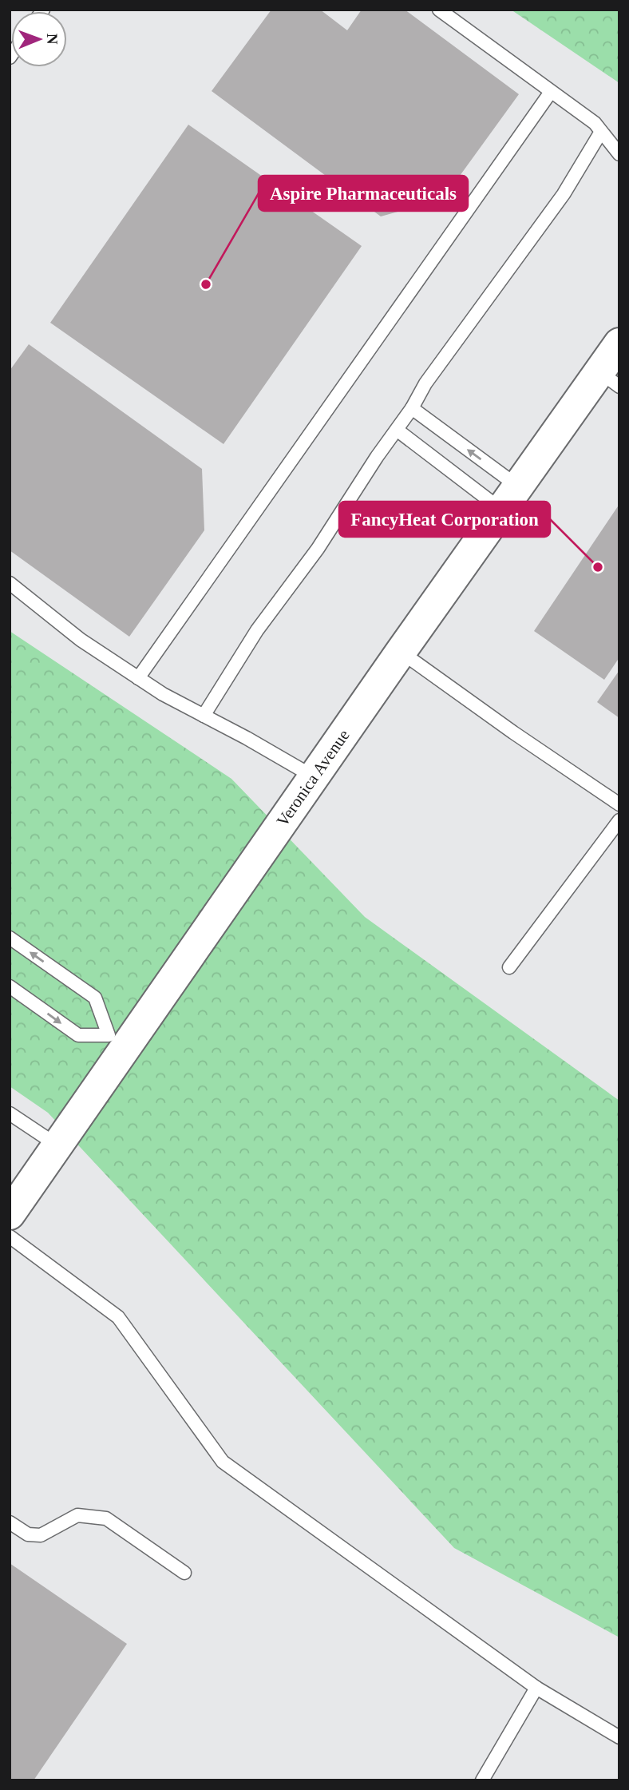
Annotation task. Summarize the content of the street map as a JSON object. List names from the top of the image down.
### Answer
{
  "streets": {
    "street": ["Veronica Avenue"]
  },
  "places": ["Aspire Pharmaceuticals", "FancyHeat Corporation"],
  "north": "right"
}
